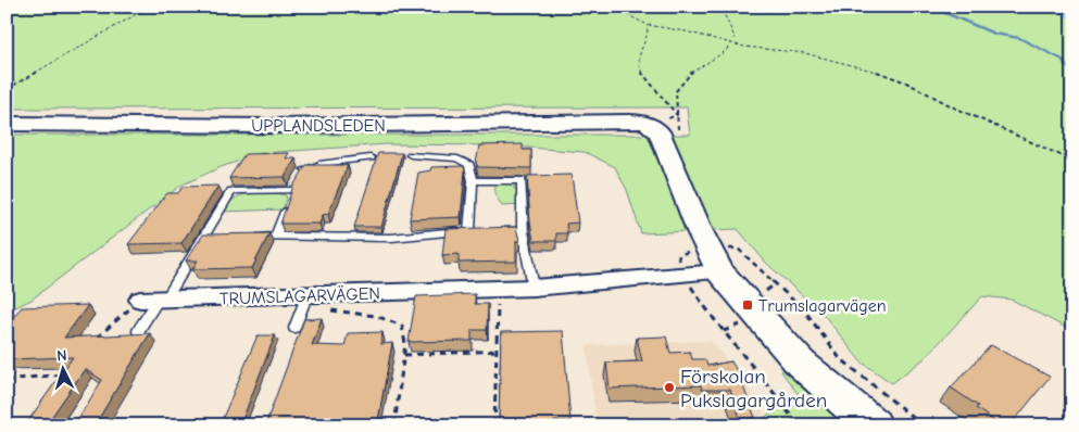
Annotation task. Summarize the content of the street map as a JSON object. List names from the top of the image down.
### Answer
{
  "streets": {
    "street": ["UPPLANDSLEDEN", "TRUMSLAGARVÄGEN"]
  },
  "crossings": [
    ["UPPLANDSLEDEN", "TRUMSLAGARVÄGEN"]
  ],
  "places": {
    "transit": ["Trumslagarvägen"],
    "other": ["Förskolan Pukslagargården"]
  },
  "north": "top"
}
